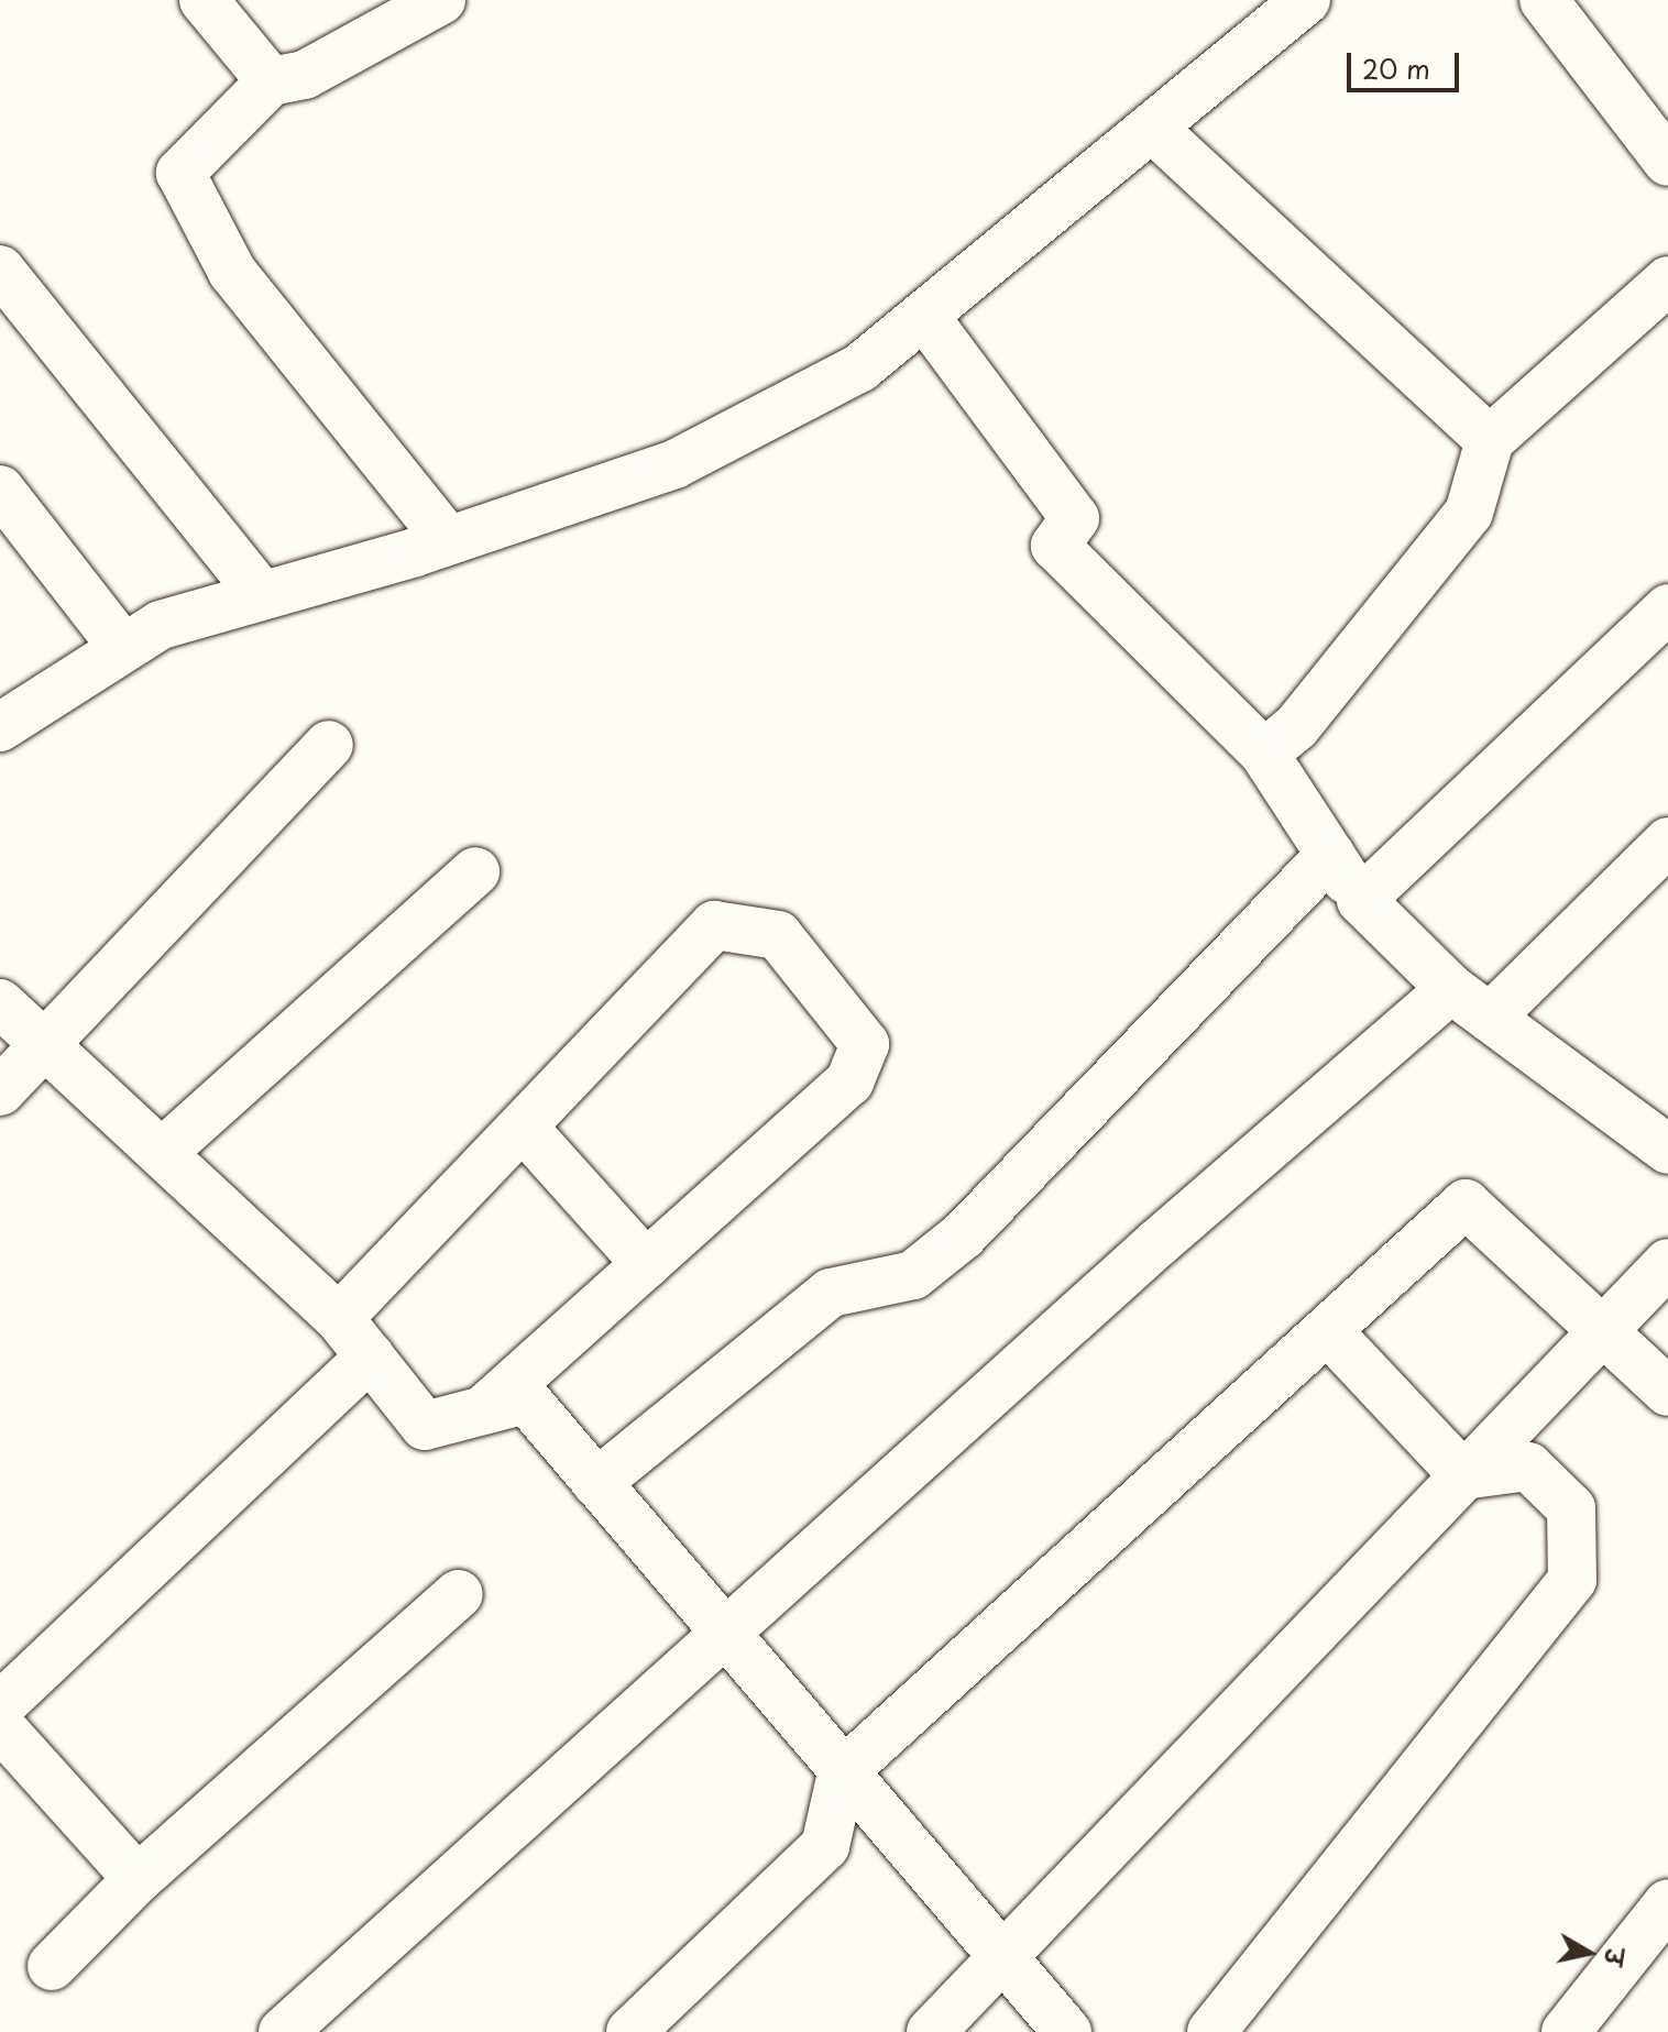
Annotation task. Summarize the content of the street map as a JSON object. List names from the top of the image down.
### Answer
{
  "scale_bar": "20 m",
  "north": "right"
}
